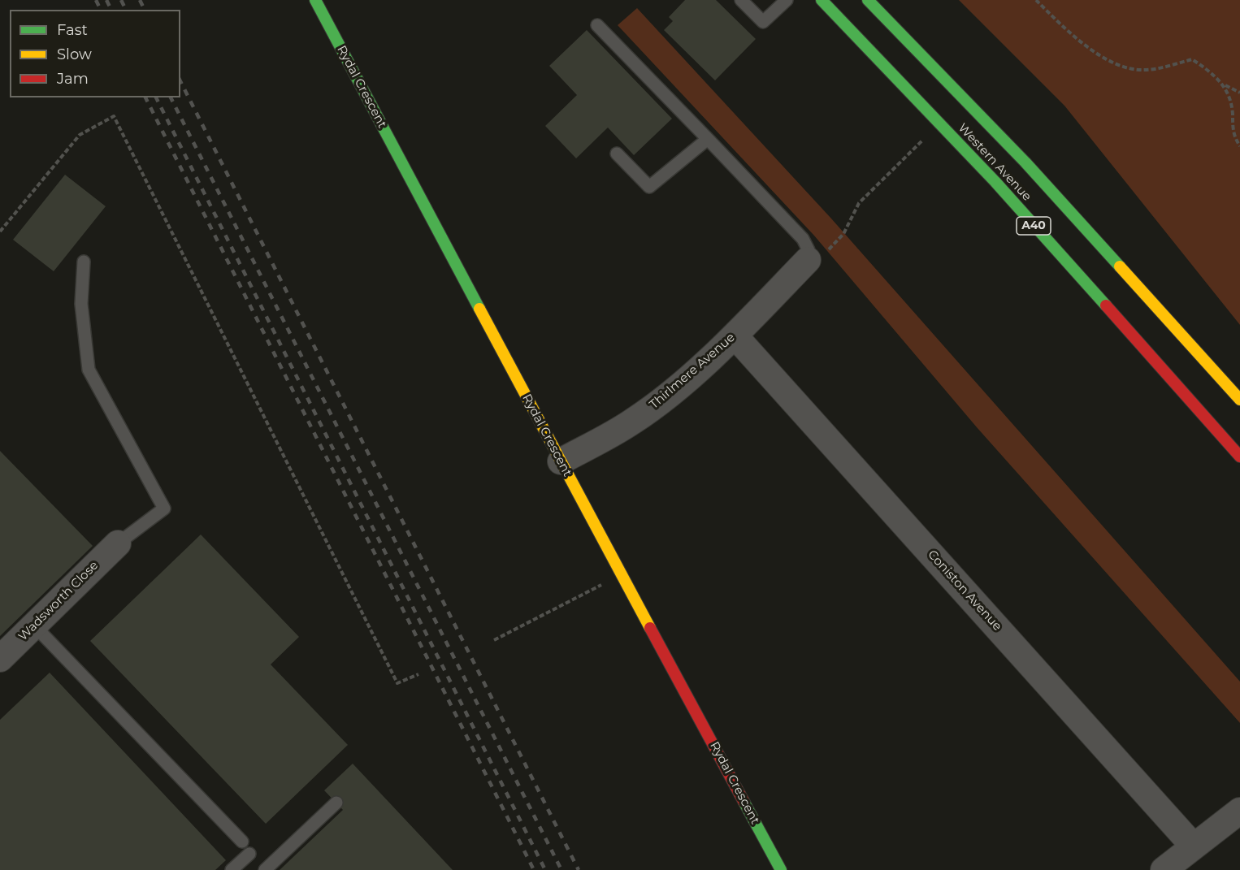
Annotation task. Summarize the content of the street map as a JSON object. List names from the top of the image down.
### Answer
{
  "streets": {
    "main road": ["Rydal Crescent", "Western Avenue", "A40"],
    "street": ["Thirlmere Avenue", "Coniston Avenue", "Wadsworth Close"]
  },
  "crossings": [
    ["Rydal Crescent", "Thirlmere Avenue"],
    ["Thirlmere Avenue", "Coniston Avenue"]
  ],
  "legend": ["Fast", "Slow", "Jam"]
}
